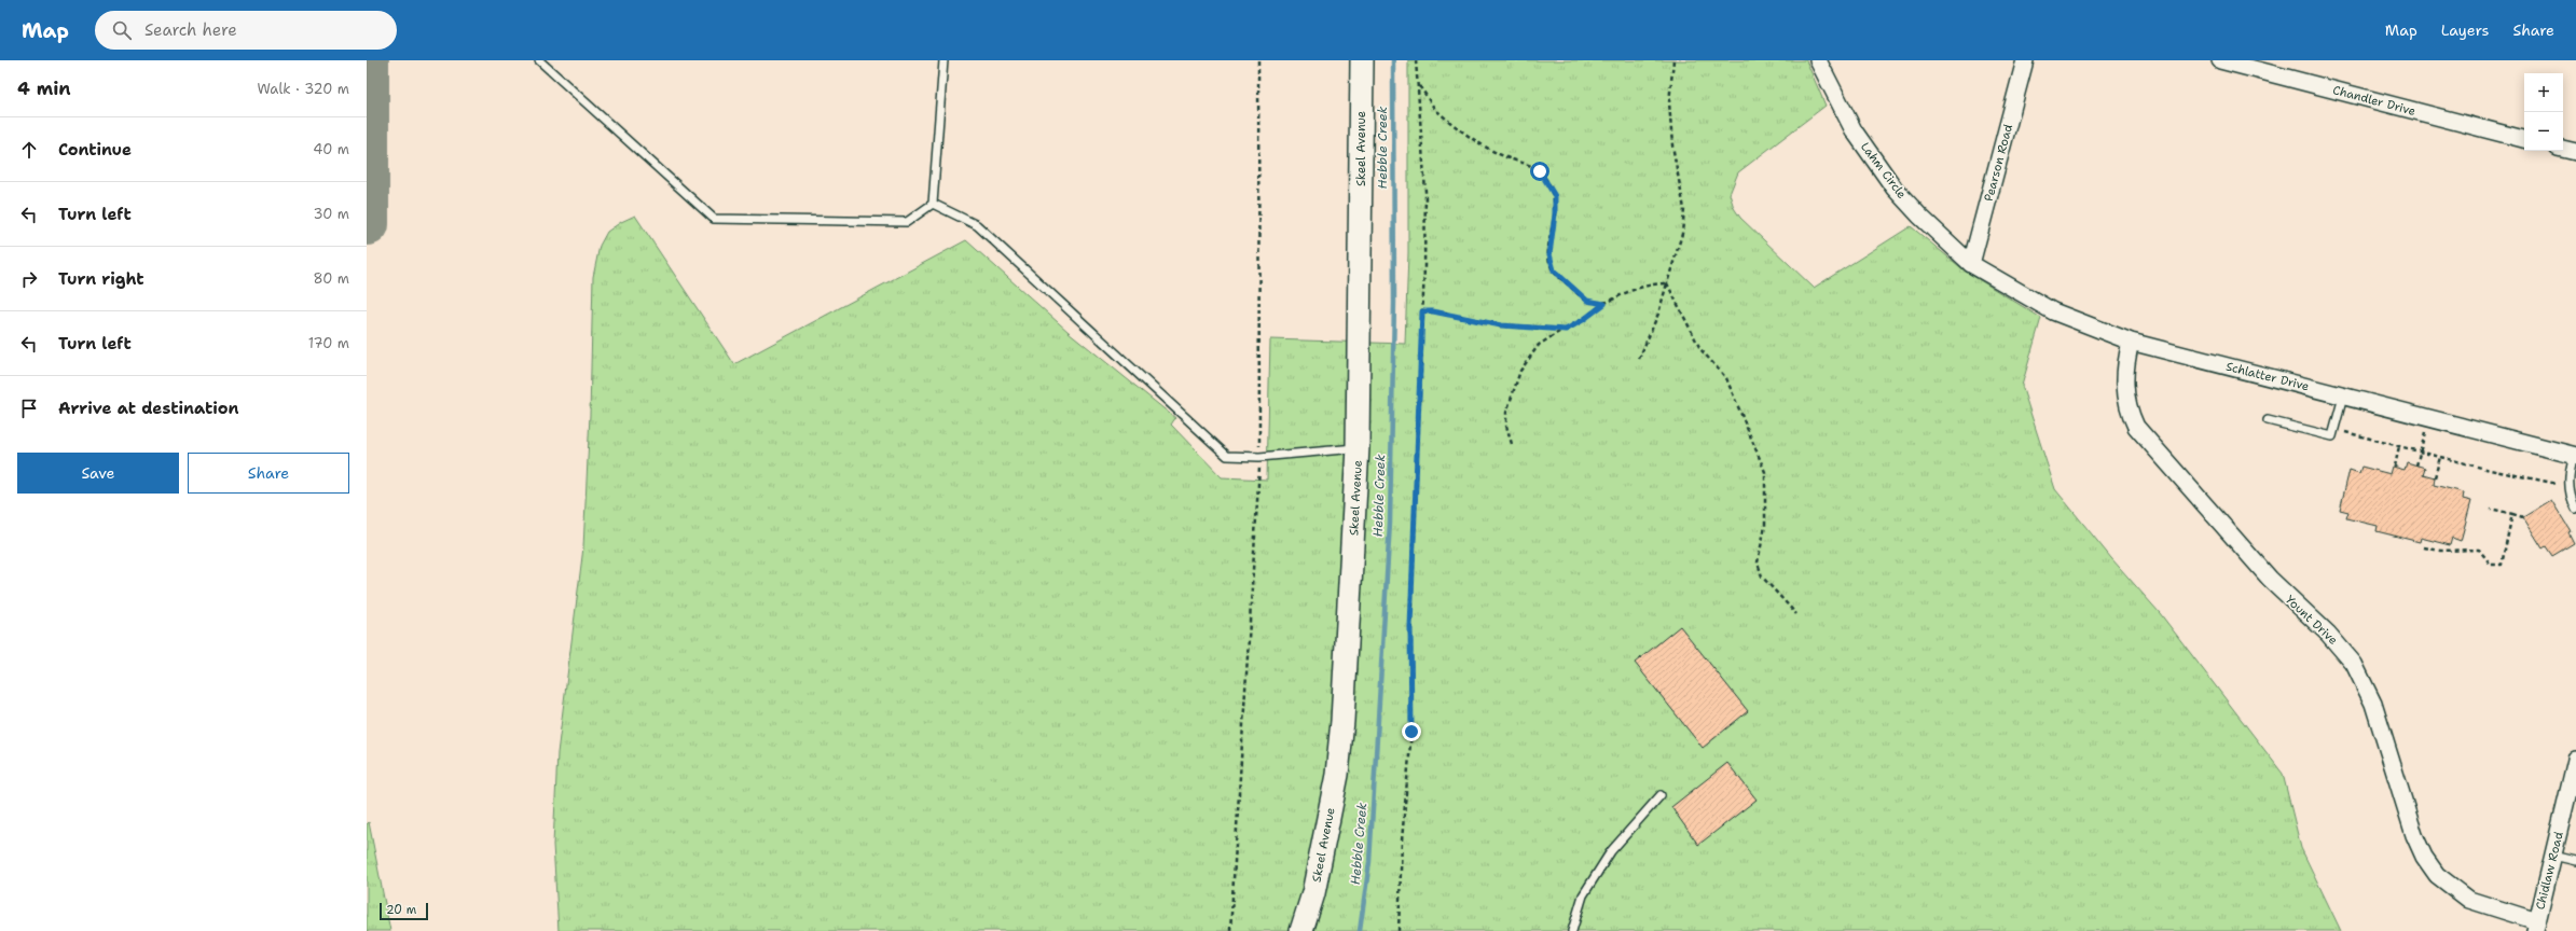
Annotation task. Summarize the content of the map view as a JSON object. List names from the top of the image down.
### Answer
{
  "streets": {
    "street": [
      "Chandler Drive",
      "Skeel Avenue",
      "Pearson Road",
      "Lahm Circle",
      "Schlatter Drive",
      "Yount Drive",
      "Chidlaw Road"
    ]
  },
  "crossings": [
    ["Pearson Road", "Lahm Circle"],
    ["Pearson Road", "Schlatter Drive"],
    ["Lahm Circle", "Schlatter Drive"],
    ["Schlatter Drive", "Yount Drive"],
    ["Yount Drive", "Chidlaw Road"]
  ],
  "water": ["Hebble Creek"],
  "scale_bar": "20 m",
  "page": {
    "header": "Map",
    "search": "Search here",
    "nav": ["Map", "Layers", "Share"],
    "heading": ["4 min", "Walk · 320 m"],
    "map_buttons": ["+", "−"],
    "list": [
      ["Continue", "40 m"],
      ["Turn left", "30 m"],
      ["Turn right", "80 m"],
      ["Turn left", "170 m"],
      "Arrive at destination"
    ],
    "buttons": ["Save", "Share"],
    "scale": "20 m"
  }
}
